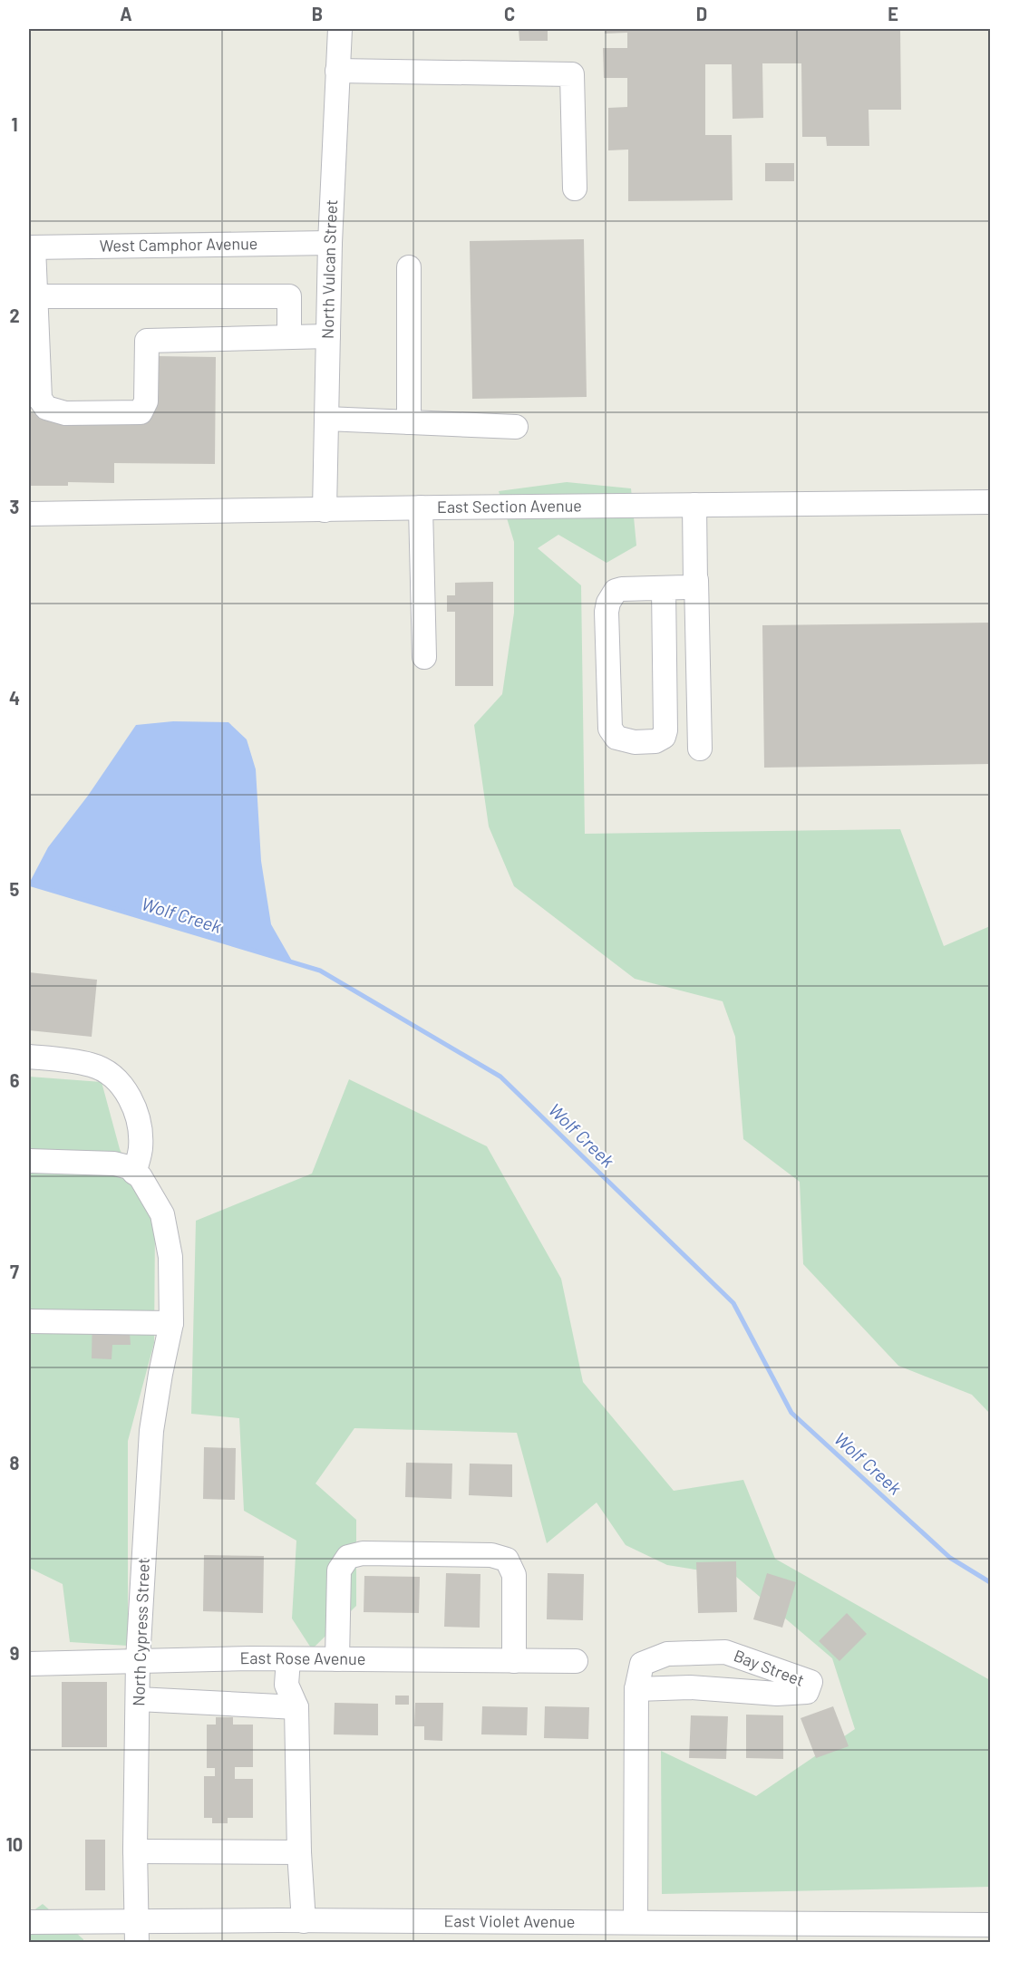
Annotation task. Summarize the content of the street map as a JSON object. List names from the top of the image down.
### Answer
{
  "streets": {
    "street": [
      "West Camphor Avenue",
      "North Vulcan Street",
      "East Section Avenue",
      "North Cypress Street",
      "East Rose Avenue",
      "Bay Street",
      "East Violet Avenue"
    ]
  },
  "crossings": [
    ["West Camphor Avenue", "North Vulcan Street"],
    ["North Vulcan Street", "East Section Avenue"],
    ["North Cypress Street", "East Rose Avenue"],
    ["North Cypress Street", "East Violet Avenue"],
    ["Bay Street", "East Violet Avenue"]
  ],
  "water": ["Wolf Creek"],
  "grid": {
    "columns": [
      "A",
      "B",
      "C",
      "D",
      "E"
    ],
    "rows": [
      "1",
      "2",
      "3",
      "4",
      "5",
      "6",
      "7",
      "8",
      "9",
      "10"
    ]
  }
}
